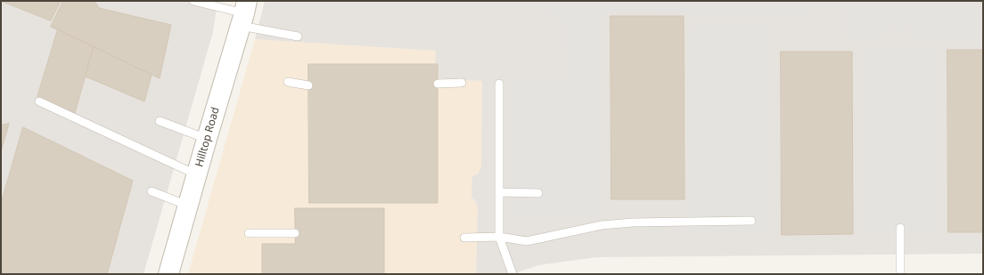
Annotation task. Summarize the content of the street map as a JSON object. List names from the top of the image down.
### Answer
{
  "streets": {
    "street": ["Hilltop Road"]
  }
}
